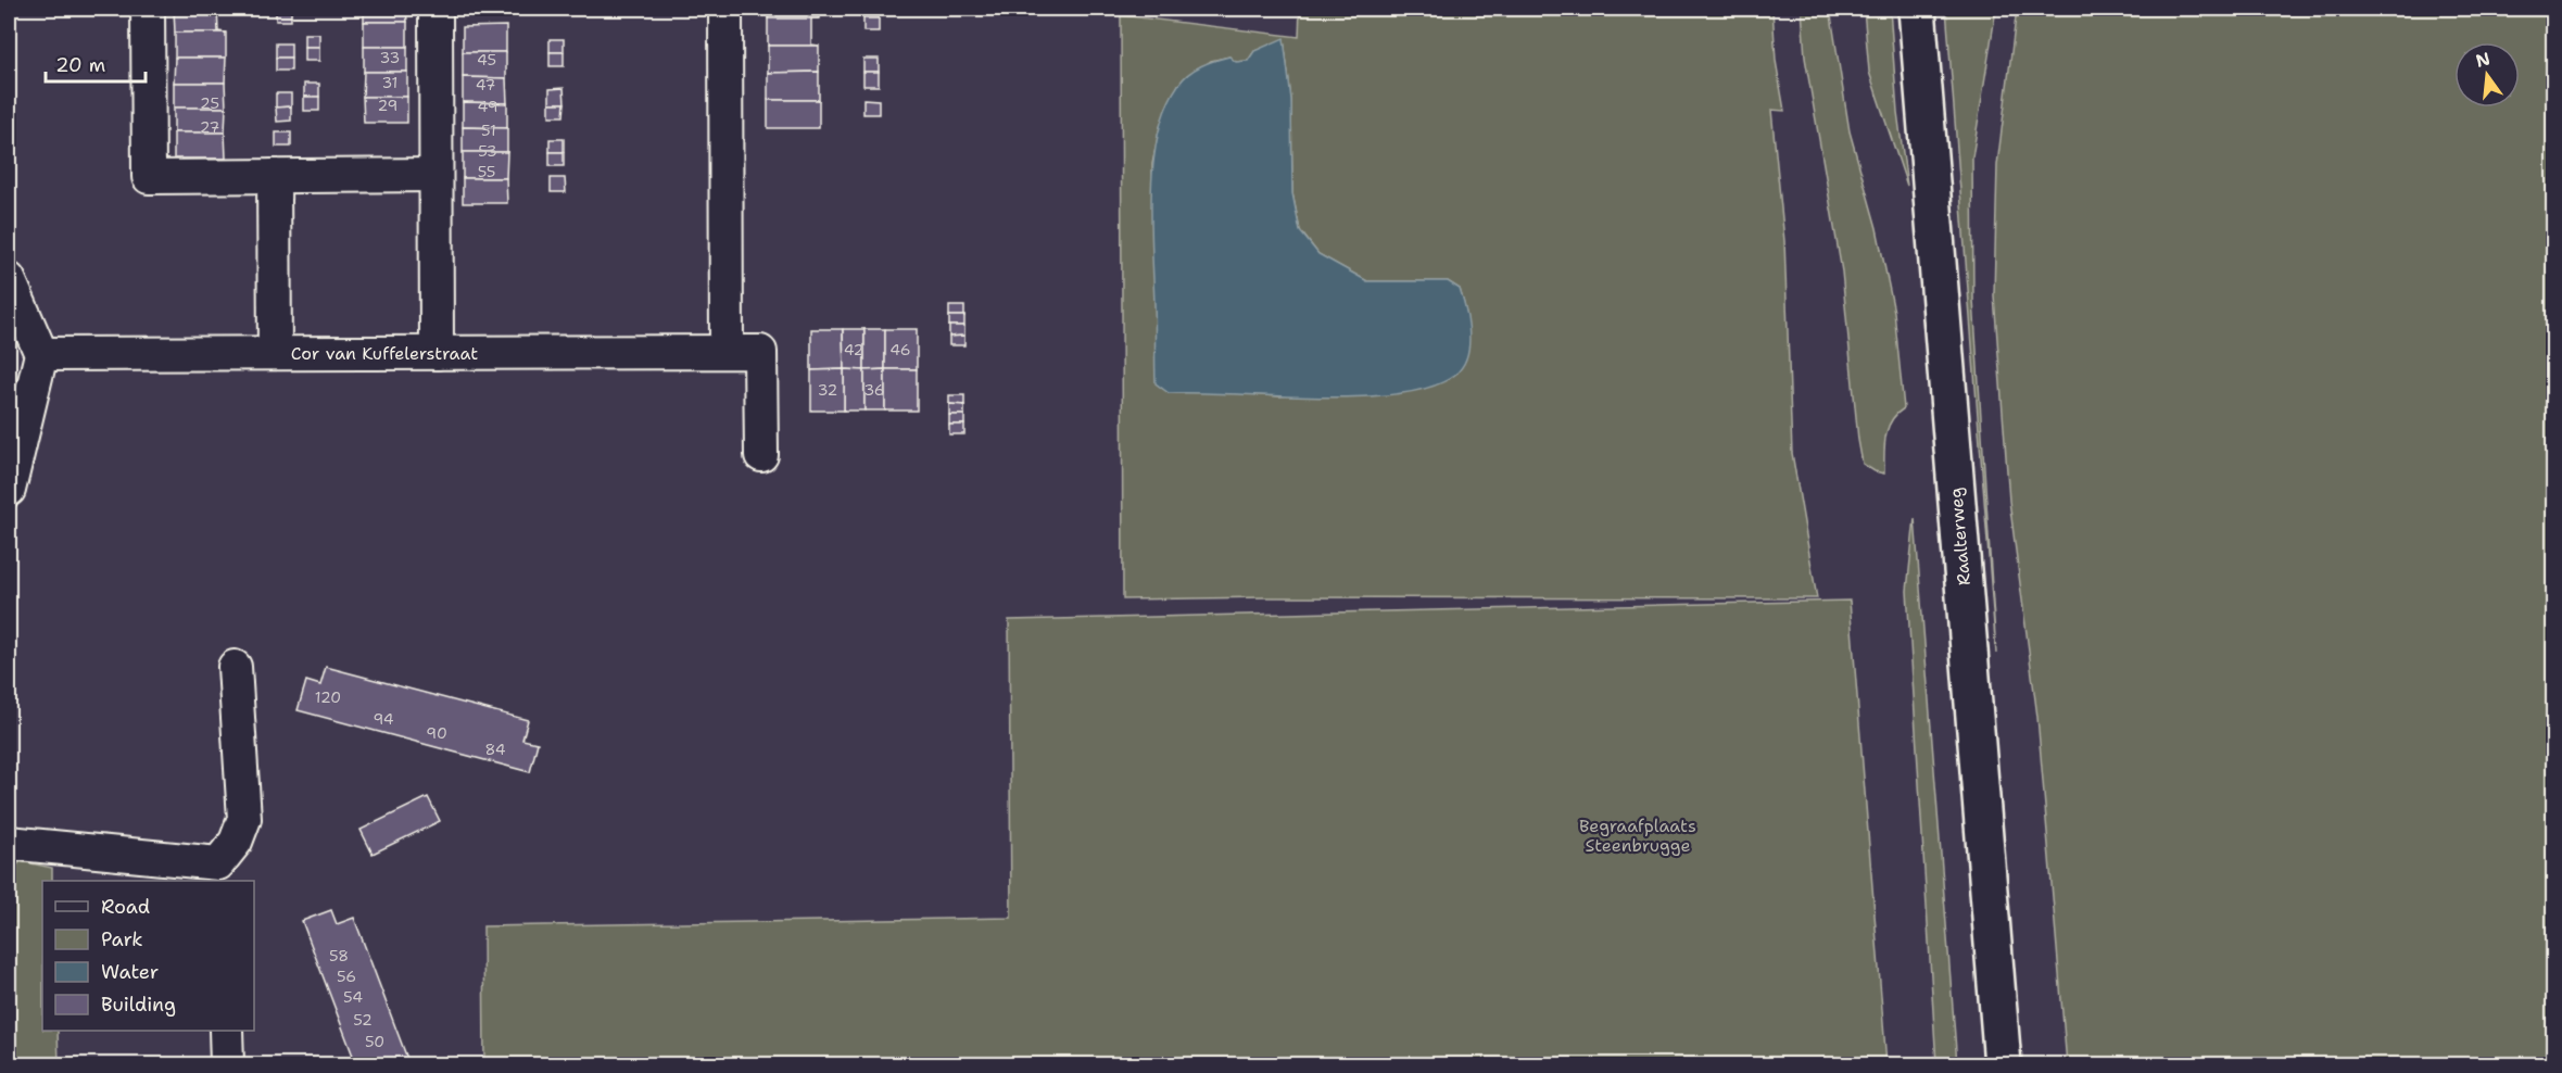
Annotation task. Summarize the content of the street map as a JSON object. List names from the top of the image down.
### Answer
{
  "streets": {
    "main road": ["Raalterweg"],
    "street": ["Cor van Kuffelerstraat"]
  },
  "parks": ["Begraafplaats Steenbrugge"],
  "house_numbers": [
    "33",
    "45",
    "31",
    "47",
    "25",
    "29",
    "49",
    "27",
    "51",
    "53",
    "55",
    "42",
    "46",
    "32",
    "36",
    "120",
    "94",
    "90",
    "84",
    "58",
    "56",
    "54",
    "52",
    "50"
  ],
  "legend": [
    "Road",
    "Park",
    "Water",
    "Building"
  ],
  "scale_bar": "20 m",
  "north": "top"
}
